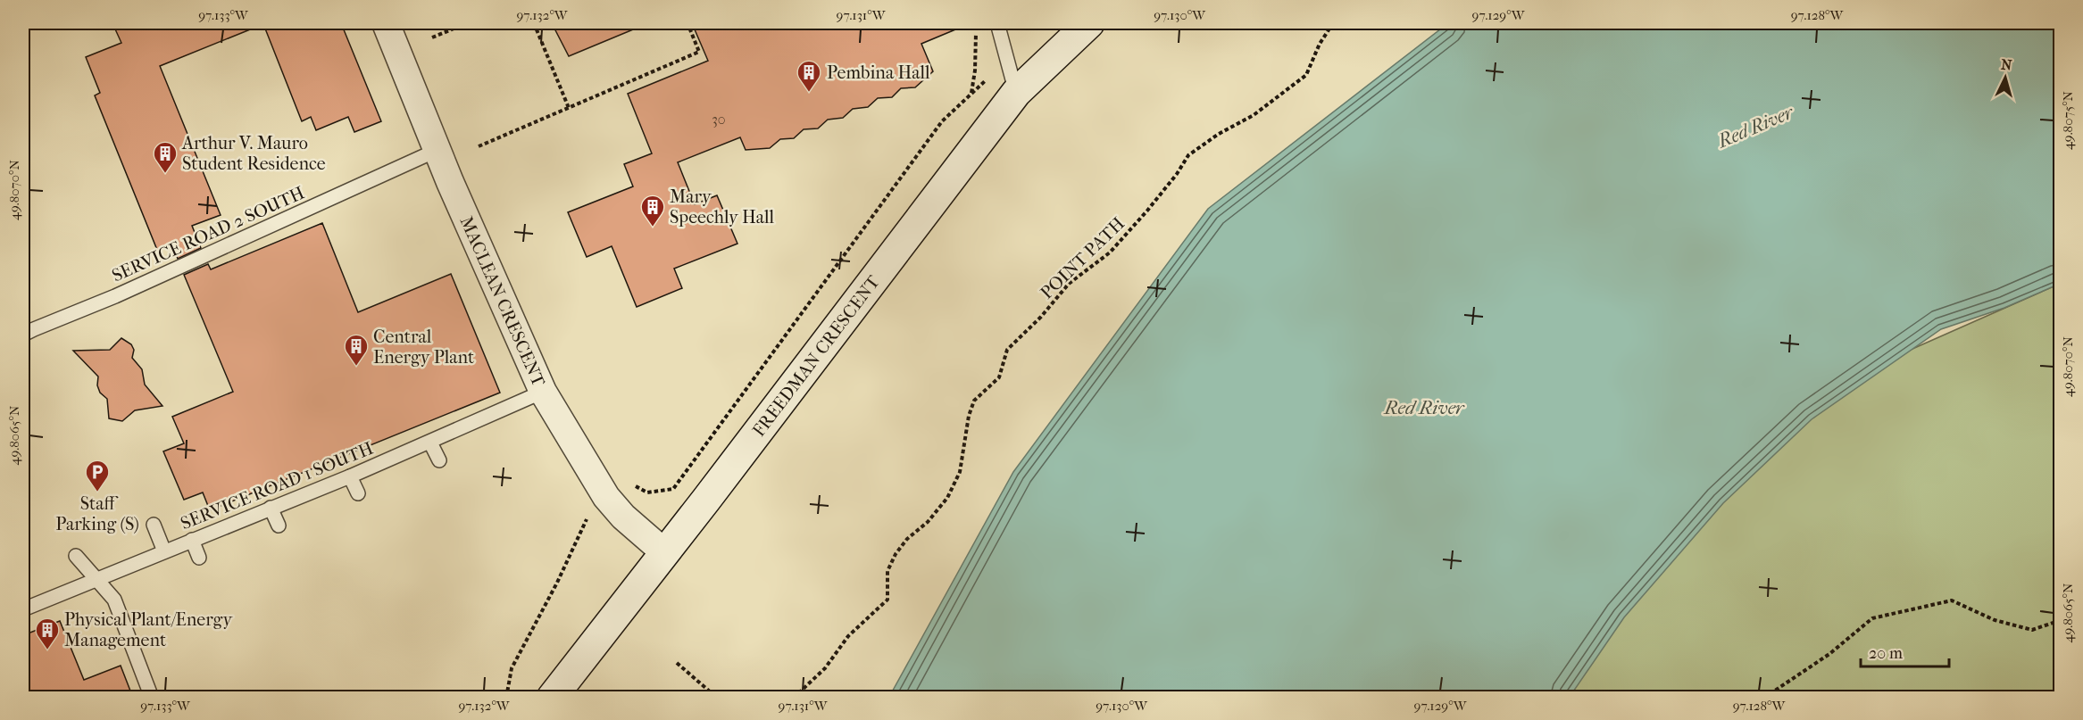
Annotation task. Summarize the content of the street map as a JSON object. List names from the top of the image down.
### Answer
{
  "streets": {
    "street": ["MACLEAN CRESCENT", "FREEDMAN CRESCENT"],
    "lane": ["SERVICE ROAD 2 SOUTH", "SERVICE ROAD 1 SOUTH"],
    "path": ["POINT PATH"]
  },
  "crossings": [
    ["SERVICE ROAD 2 SOUTH", "MACLEAN CRESCENT"],
    ["MACLEAN CRESCENT", "FREEDMAN CRESCENT"],
    ["MACLEAN CRESCENT", "SERVICE ROAD 1 SOUTH"]
  ],
  "water": ["Red River"],
  "places": {
    "building": [
      "Pembina Hall",
      "Arthur V. Mauro Student Residence",
      "Mary Speechly Hall",
      "Central Energy Plant",
      "Physical Plant/Energy Management"
    ],
    "parking": ["Staff Parking (S)"]
  },
  "house_numbers": ["30"],
  "scale_bar": "20 m",
  "north": "top",
  "coordinates": [
    "97.133°W",
    "97.132°W",
    "97.131°W",
    "97.130°W",
    "97.129°W",
    "97.128°W",
    "49.8075°N",
    "49.8070°N",
    "49.8065°N"
  ]
}
